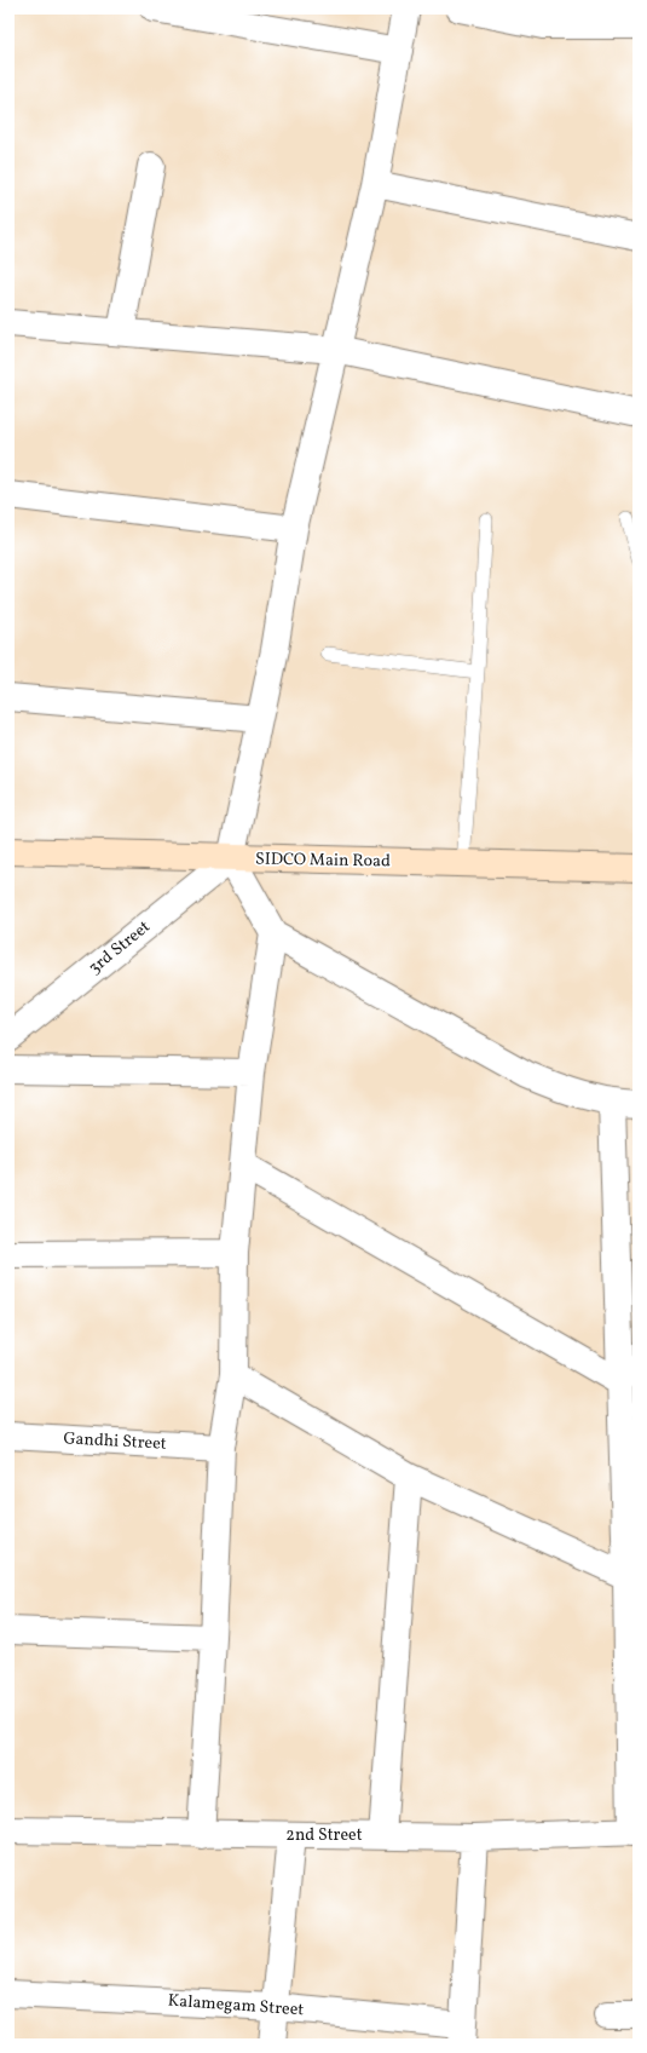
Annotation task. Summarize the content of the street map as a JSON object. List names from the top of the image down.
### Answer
{
  "streets": {
    "main road": ["SIDCO Main Road"],
    "street": [
      "3rd Street",
      "Gandhi Street",
      "2nd Street",
      "Kalamegam Street"
    ]
  },
  "crossings": [
    ["SIDCO Main Road", "3rd Street"]
  ]
}
